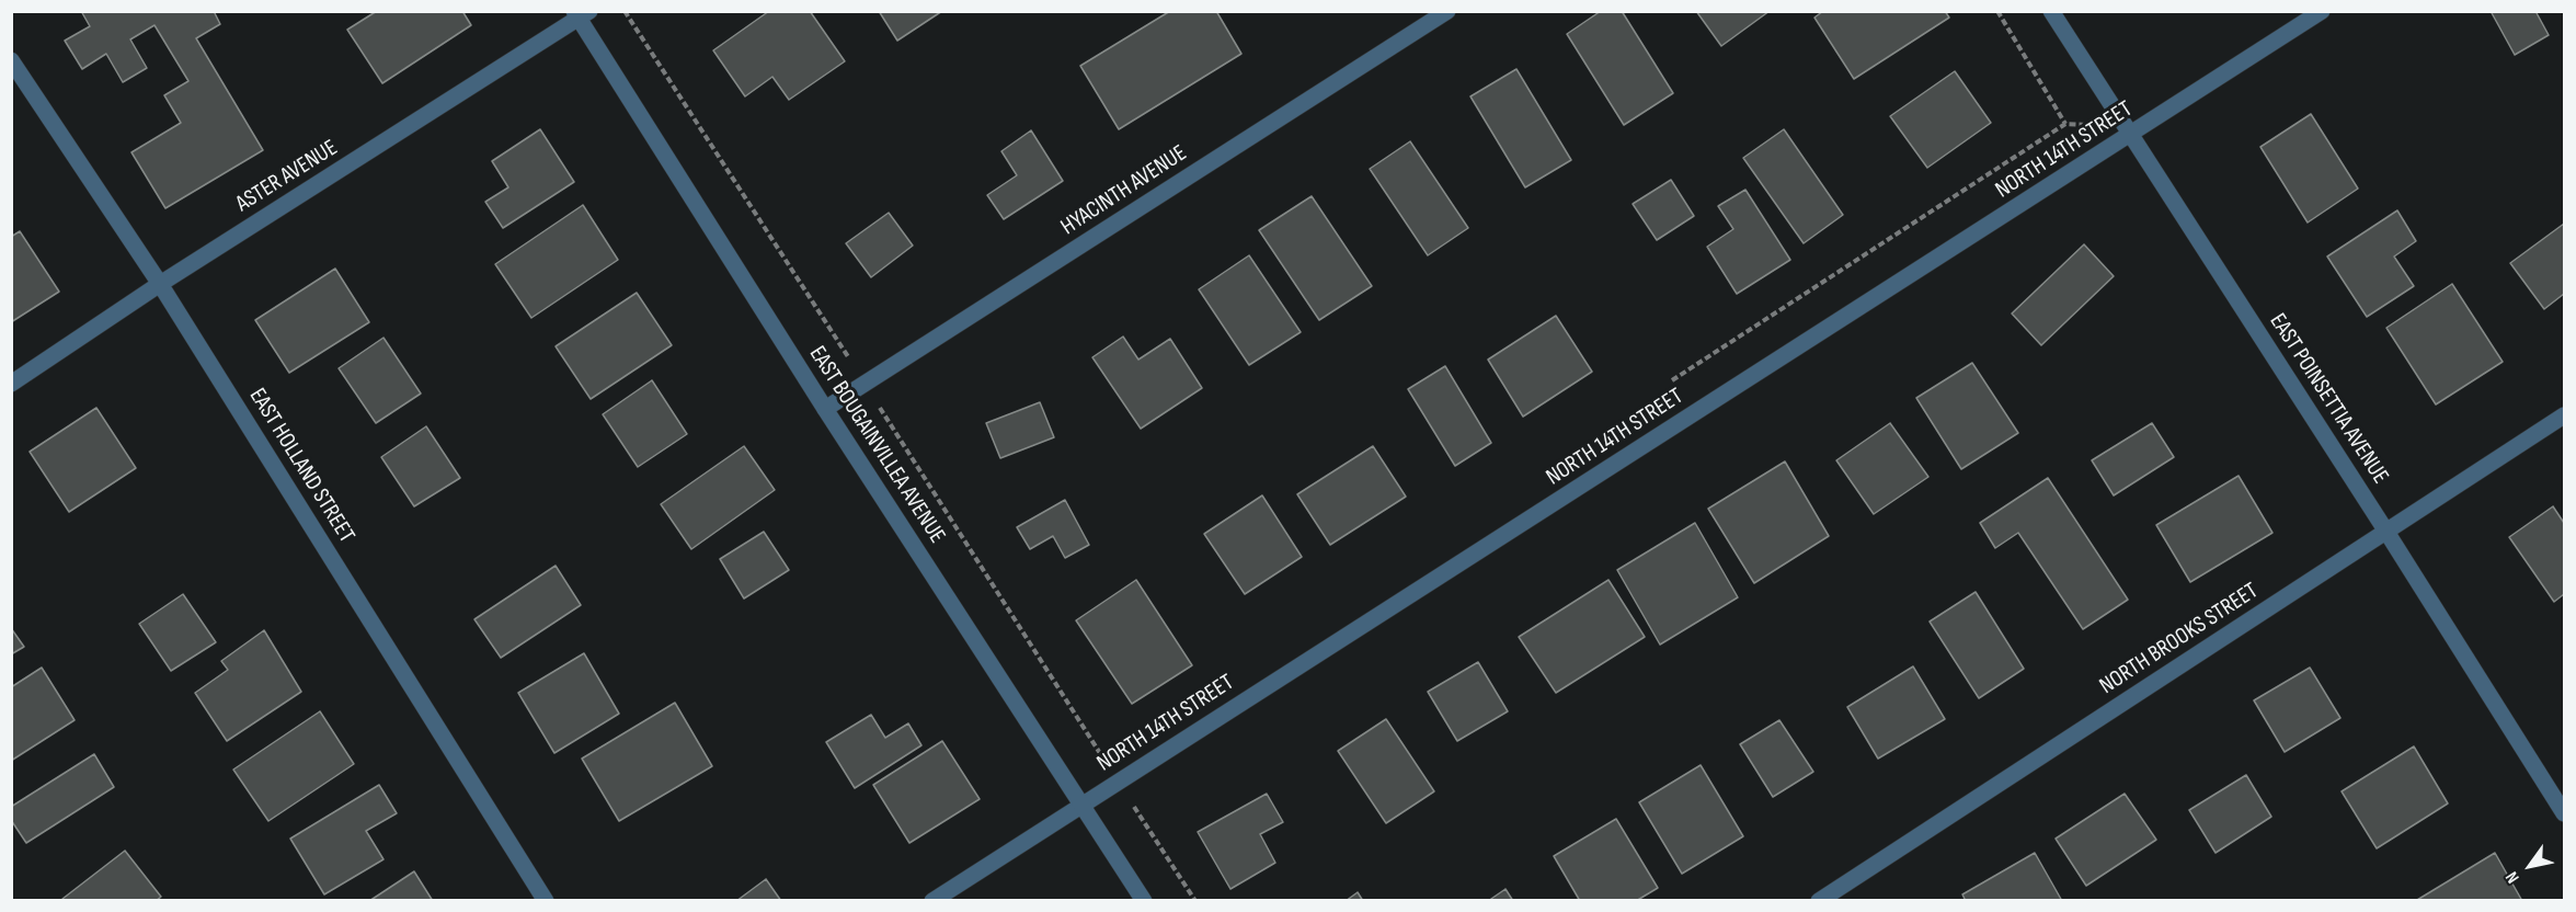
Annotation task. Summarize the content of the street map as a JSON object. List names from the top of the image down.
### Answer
{
  "streets": {
    "street": [
      "NORTH 14TH STREET",
      "ASTER AVENUE",
      "HYACINTH AVENUE",
      "EAST POINSETTIA AVENUE",
      "EAST BOUGAINVILLEA AVENUE",
      "EAST HOLLAND STREET",
      "NORTH BROOKS STREET"
    ]
  },
  "crossings": [
    ["NORTH 14TH STREET", "EAST POINSETTIA AVENUE"],
    ["NORTH 14TH STREET", "EAST BOUGAINVILLEA AVENUE"],
    ["ASTER AVENUE", "EAST BOUGAINVILLEA AVENUE"],
    ["ASTER AVENUE", "EAST HOLLAND STREET"],
    ["HYACINTH AVENUE", "EAST BOUGAINVILLEA AVENUE"],
    ["EAST POINSETTIA AVENUE", "NORTH BROOKS STREET"]
  ],
  "north": "bottom left"
}
